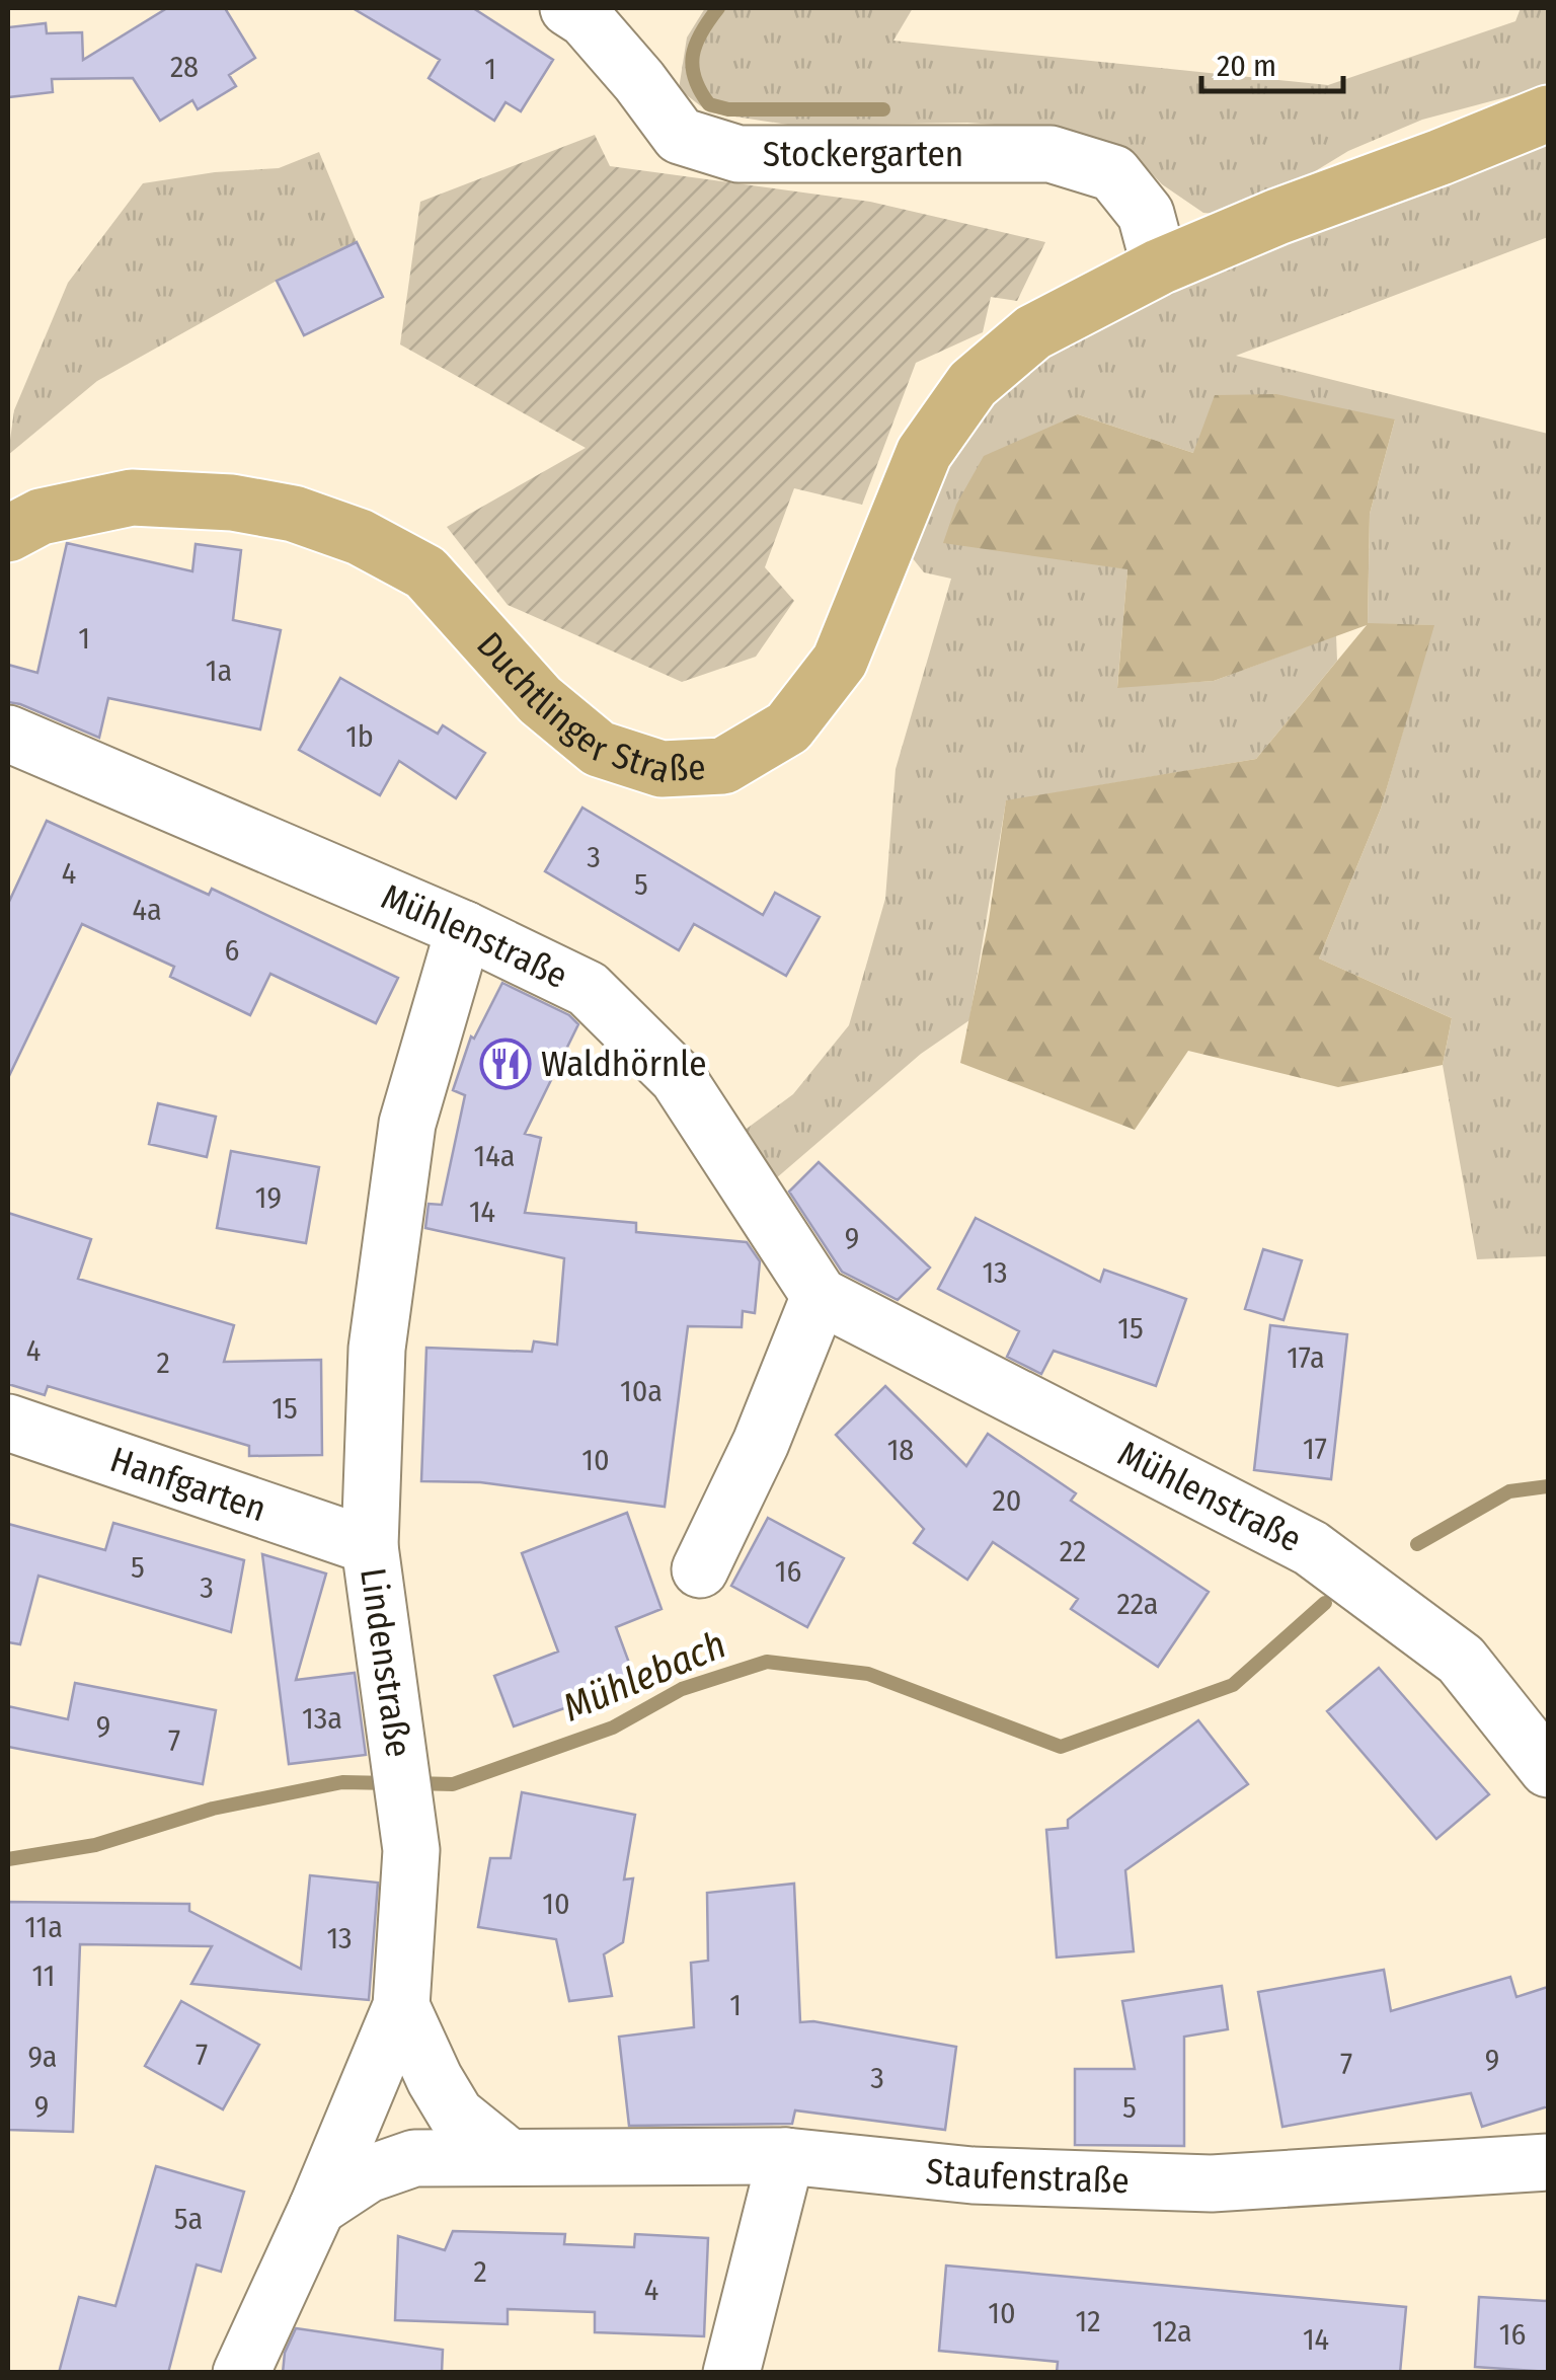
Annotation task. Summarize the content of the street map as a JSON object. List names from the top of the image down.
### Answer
{
  "streets": {
    "main road": ["Duchtlinger Straße"],
    "street": [
      "Stockergarten",
      "Mühlenstraße",
      "Hanfgarten",
      "Lindenstraße",
      "Staufenstraße"
    ]
  },
  "crossings": [
    ["Stockergarten", "Duchtlinger Straße"],
    ["Mühlenstraße", "Lindenstraße"],
    ["Hanfgarten", "Lindenstraße"],
    ["Lindenstraße", "Staufenstraße"]
  ],
  "water": ["Mühlebach"],
  "places": {
    "restaurant": ["Waldhörnle"]
  },
  "house_numbers": [
    "28",
    "1",
    "1",
    "1a",
    "1b",
    "3",
    "4",
    "5",
    "4a",
    "6",
    "14a",
    "19",
    "14",
    "9",
    "13",
    "15",
    "4",
    "17a",
    "2",
    "10a",
    "15",
    "17",
    "18",
    "10",
    "20",
    "22",
    "5",
    "16",
    "3",
    "22a",
    "13a",
    "9",
    "7",
    "10",
    "11a",
    "13",
    "11",
    "1",
    "7",
    "9a",
    "9",
    "7",
    "3",
    "9",
    "5",
    "5a",
    "2",
    "4",
    "10",
    "12",
    "12a",
    "16",
    "14"
  ],
  "scale_bar": "20 m"
}
